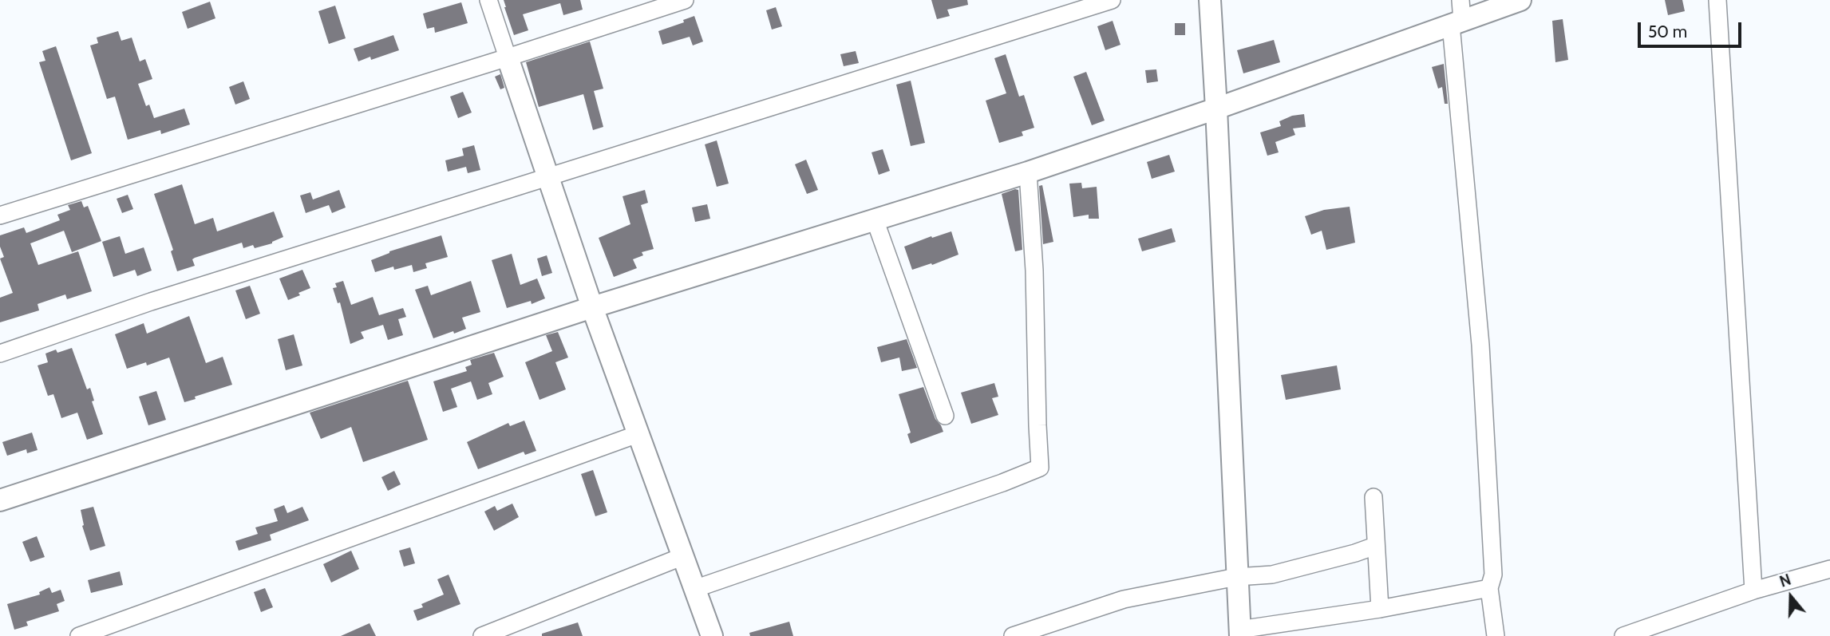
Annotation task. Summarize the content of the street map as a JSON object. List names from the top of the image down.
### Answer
{
  "scale_bar": "50 m",
  "north": "top"
}
